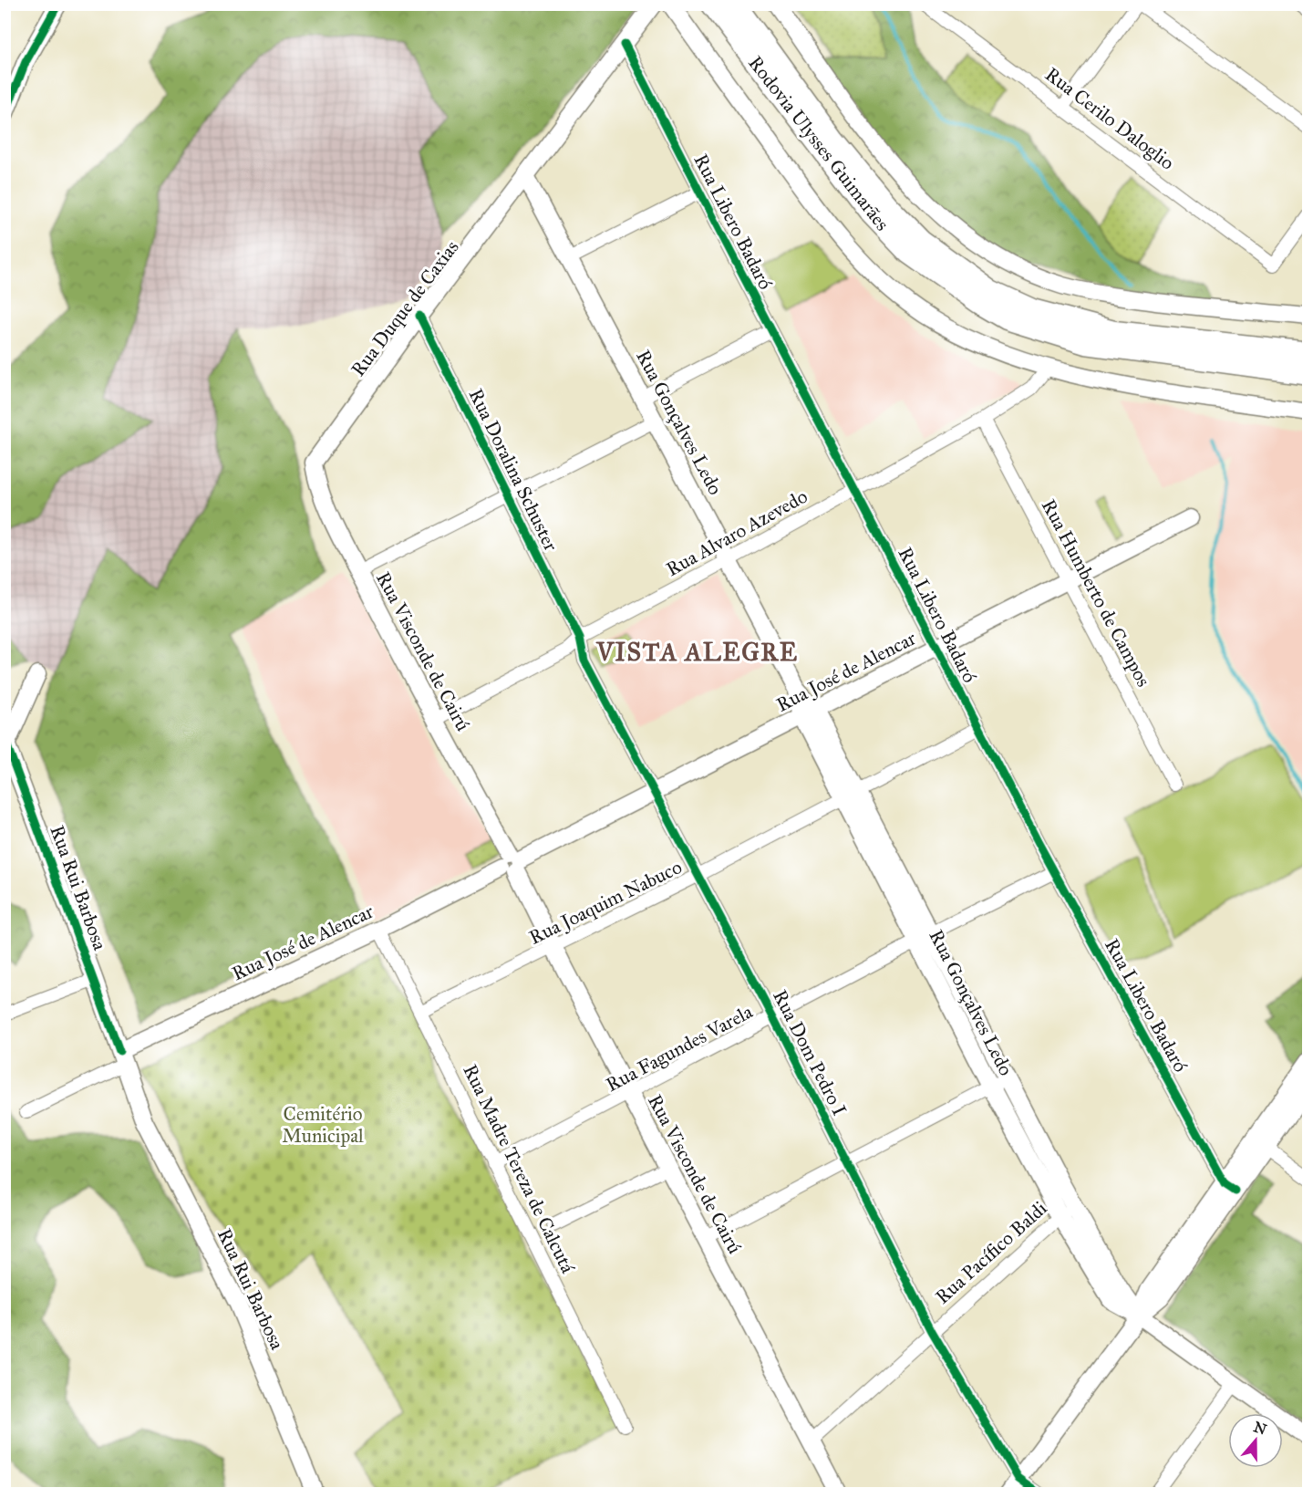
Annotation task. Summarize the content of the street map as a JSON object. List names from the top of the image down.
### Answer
{
  "streets": {
    "highway": ["Rodovia Ulysses Guimarães"],
    "street": [
      "Rua Cerilo Daloglio",
      "Rua Libero Badaró",
      "Rua Duque de Caxias",
      "Rua Gonçalves Ledo",
      "Rua Doralina Schuster",
      "Rua Alvaro Azevedo",
      "Rua Humberto de Campos",
      "Rua Visconde de Cairú",
      "Rua José de Alencar",
      "Rua Rui Barbosa",
      "Rua Joaquim Nabuco",
      "Rua Fagundes Varela",
      "Rua Dom Pedro I",
      "Rua Madre Tereza de Calcutá",
      "Rua Pacífico Baldi"
    ]
  },
  "crossings": [
    ["Rua Libero Badaró", "Rua Duque de Caxias"],
    ["Rua Libero Badaró", "Rua Alvaro Azevedo"],
    ["Rua Libero Badaró", "Rua José de Alencar"],
    ["Rua Libero Badaró", "Rua Joaquim Nabuco"],
    ["Rua Libero Badaró", "Rua Fagundes Varela"],
    ["Rua Duque de Caxias", "Rua Gonçalves Ledo"],
    ["Rua Duque de Caxias", "Rua Doralina Schuster"],
    ["Rua Duque de Caxias", "Rua Visconde de Cairú"],
    ["Rua Gonçalves Ledo", "Rua Alvaro Azevedo"],
    ["Rua Gonçalves Ledo", "Rua José de Alencar"],
    ["Rua Gonçalves Ledo", "Rua Joaquim Nabuco"],
    ["Rua Gonçalves Ledo", "Rua Fagundes Varela"],
    ["Rua Gonçalves Ledo", "Rua Pacífico Baldi"],
    ["Rua Doralina Schuster", "Rua Alvaro Azevedo"],
    ["Rua Doralina Schuster", "Rua Dom Pedro I"],
    ["Rua Alvaro Azevedo", "Rua Humberto de Campos"],
    ["Rua Alvaro Azevedo", "Rua Visconde de Cairú"],
    ["Rua Alvaro Azevedo", "Rua Dom Pedro I"],
    ["Rua Humberto de Campos", "Rua José de Alencar"],
    ["Rua Visconde de Cairú", "Rua José de Alencar"],
    ["Rua Visconde de Cairú", "Rua Joaquim Nabuco"],
    ["Rua Visconde de Cairú", "Rua Fagundes Varela"],
    ["Rua Visconde de Cairú", "Rua Pacífico Baldi"],
    ["Rua José de Alencar", "Rua Rui Barbosa"],
    ["Rua José de Alencar", "Rua Dom Pedro I"],
    ["Rua José de Alencar", "Rua Madre Tereza de Calcutá"],
    ["Rua Joaquim Nabuco", "Rua Dom Pedro I"],
    ["Rua Joaquim Nabuco", "Rua Madre Tereza de Calcutá"],
    ["Rua Fagundes Varela", "Rua Dom Pedro I"],
    ["Rua Fagundes Varela", "Rua Madre Tereza de Calcutá"],
    ["Rua Dom Pedro I", "Rua Pacífico Baldi"]
  ],
  "districts": ["VISTA ALEGRE"],
  "parks": ["Cemitério Municipal"],
  "north": "top"
}
